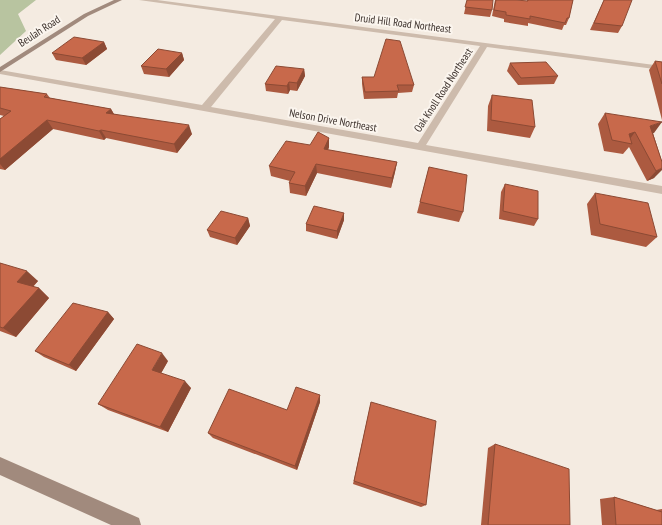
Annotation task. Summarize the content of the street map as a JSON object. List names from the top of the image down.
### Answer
{
  "streets": {
    "main road": ["Beulah Road"],
    "street": ["Druid Hill Road Northeast", "Oak Knoll Road Northeast", "Nelson Drive Northeast"]
  },
  "crossings": [
    ["Druid Hill Road Northeast", "Oak Knoll Road Northeast"],
    ["Beulah Road", "Nelson Drive Northeast"],
    ["Oak Knoll Road Northeast", "Nelson Drive Northeast"]
  ]
}
